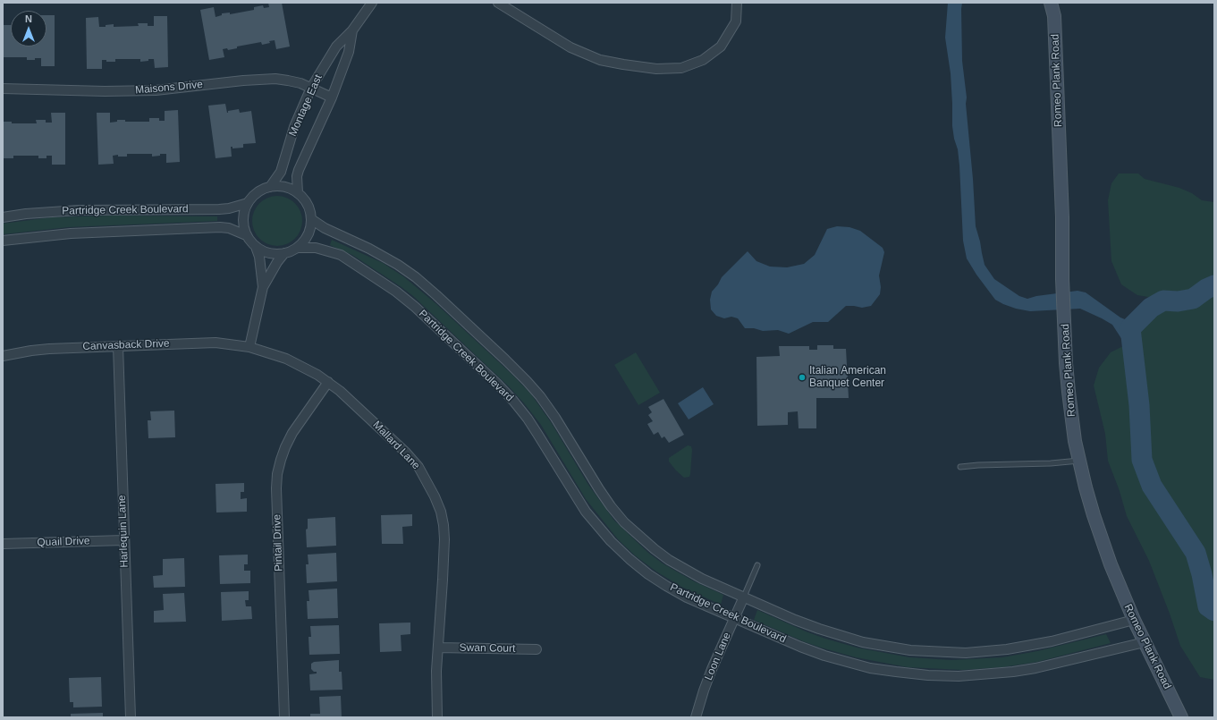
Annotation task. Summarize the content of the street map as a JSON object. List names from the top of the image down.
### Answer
{
  "streets": {
    "main road": ["Romeo Plank Road"],
    "street": [
      "Maisons Drive",
      "Montage East",
      "Partridge Creek Boulevard",
      "Canvasback Drive",
      "Mallard Lane",
      "Harlequin Lane",
      "Quail Drive",
      "Pintail Drive",
      "Swan Court",
      "Loon Lane"
    ]
  },
  "crossings": [
    ["Romeo Plank Road", "Partridge Creek Boulevard"],
    ["Maisons Drive", "Montage East"],
    ["Montage East", "Partridge Creek Boulevard"],
    ["Partridge Creek Boulevard", "Loon Lane"],
    ["Canvasback Drive", "Mallard Lane"],
    ["Canvasback Drive", "Harlequin Lane"],
    ["Mallard Lane", "Pintail Drive"],
    ["Mallard Lane", "Swan Court"],
    ["Harlequin Lane", "Quail Drive"]
  ],
  "places": ["Italian American Banquet Center"],
  "north": "top"
}
